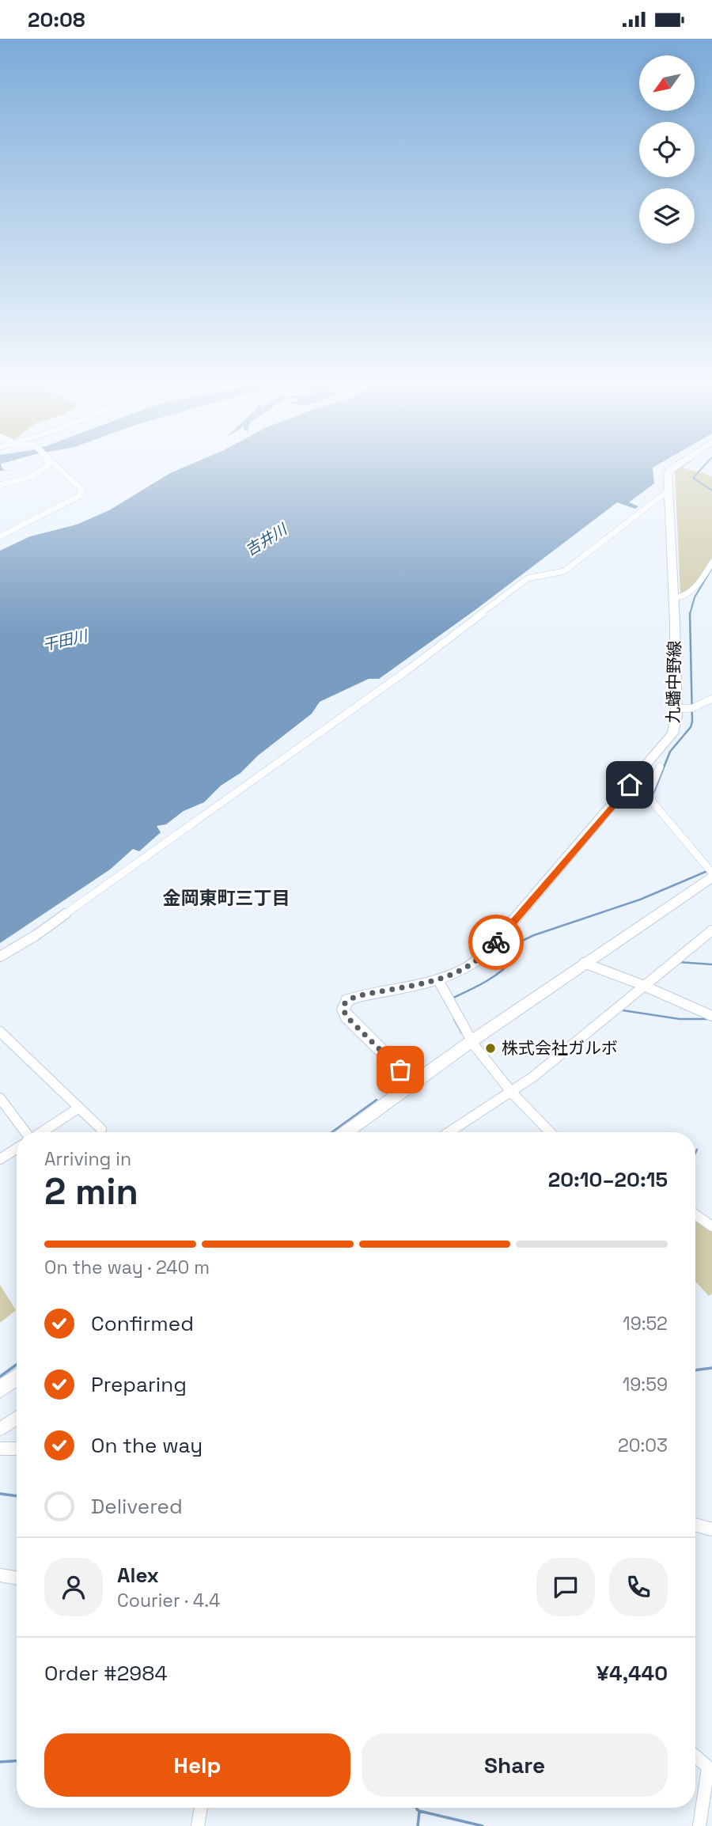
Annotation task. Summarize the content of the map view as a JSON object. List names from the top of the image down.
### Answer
{
  "streets": {
    "main road": ["九蟠中野線"]
  },
  "districts": ["金岡東町三丁目"],
  "water": ["吉井川", "干田川"],
  "places": ["株式会社ガルボ"],
  "north": "bottom left",
  "page": {
    "status": "20:08",
    "heading": ["2 min", "Arriving in", "20:10–20:15"],
    "panel": [
      "Alex",
      "Courier · 4.4",
      "Order #2984",
      "¥4,440"
    ],
    "bar": "On the way · 240 m",
    "list": [
      ["Confirmed", "19:52"],
      ["Preparing", "19:59"],
      ["On the way", "20:03"],
      "Delivered"
    ],
    "buttons": ["Help", "Share"]
  }
}
